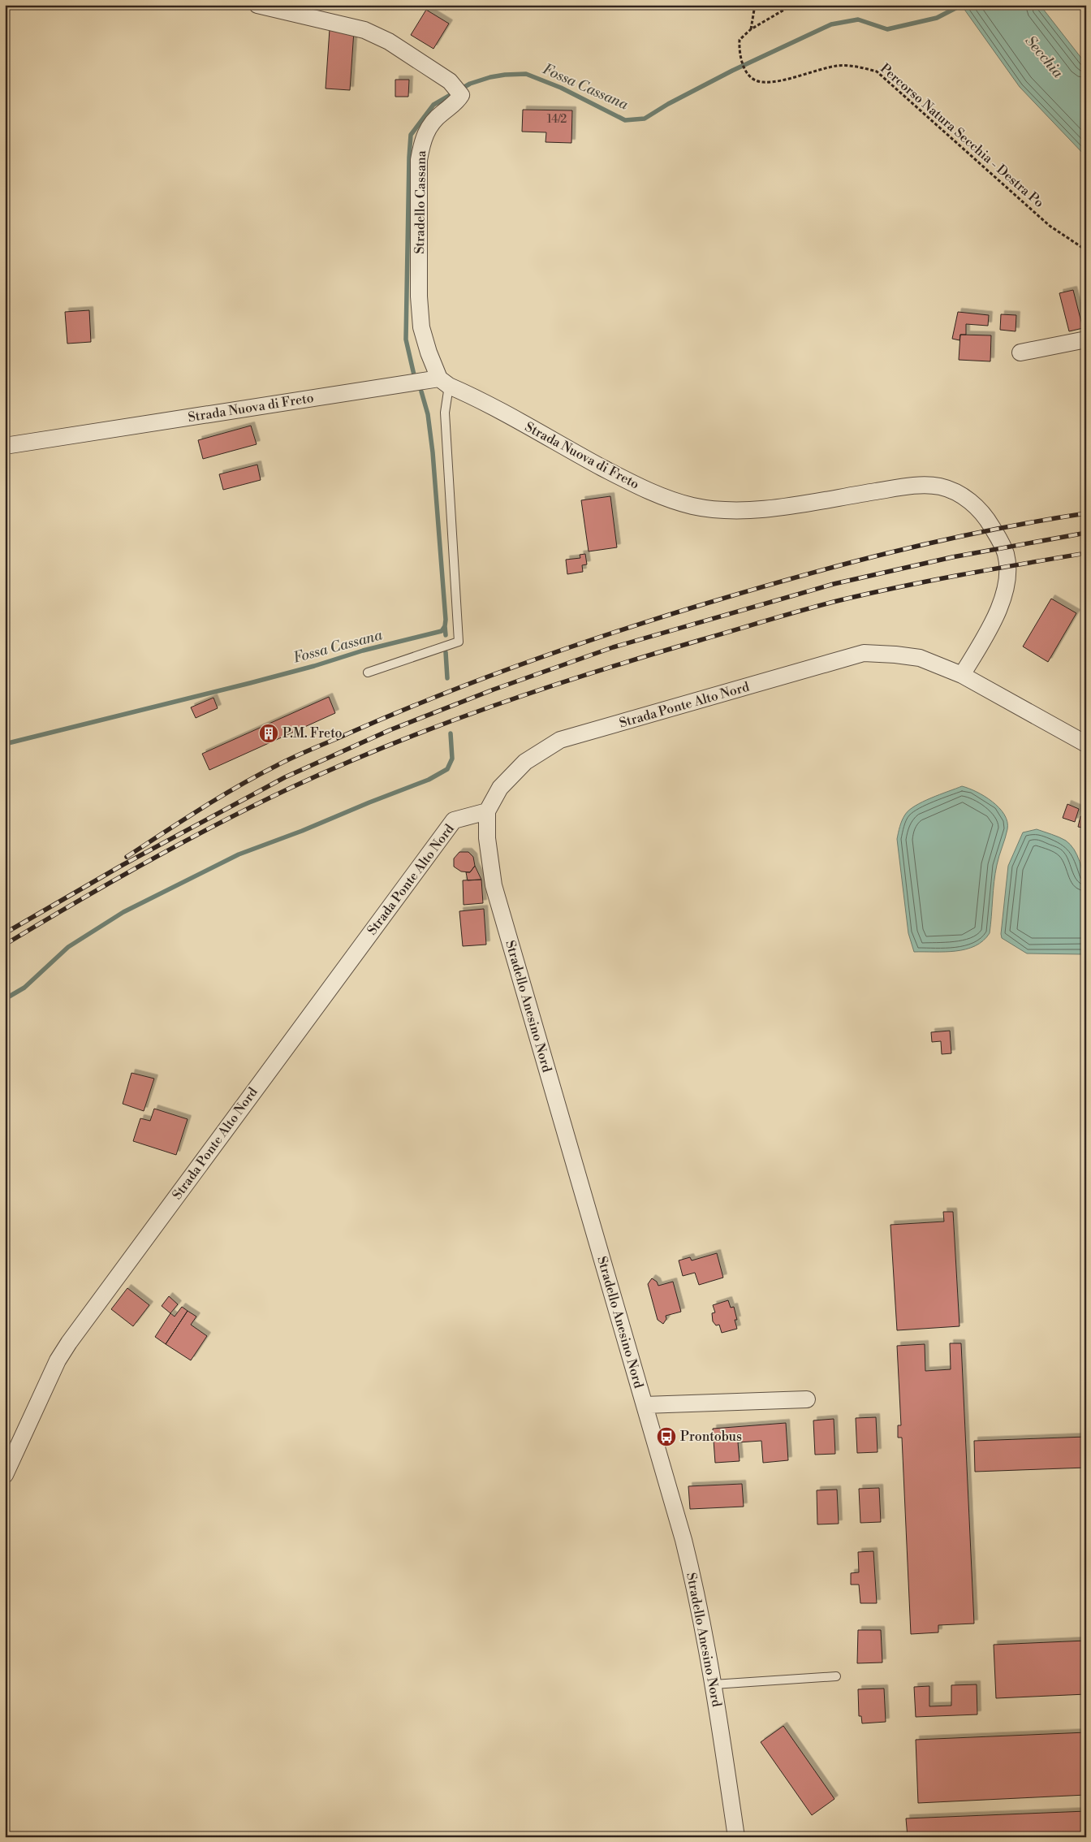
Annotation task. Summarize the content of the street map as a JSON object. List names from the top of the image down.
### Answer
{
  "streets": {
    "street": [
      "Stradello Cassana",
      "Strada Nuova di Freto",
      "Strada Ponte Alto Nord",
      "Stradello Anesino Nord"
    ],
    "path": ["Percorso Natura Secchia - Destra Po"]
  },
  "crossings": [
    ["Stradello Cassana", "Strada Nuova di Freto"],
    ["Strada Nuova di Freto", "Strada Ponte Alto Nord"],
    ["Strada Ponte Alto Nord", "Stradello Anesino Nord"]
  ],
  "water": ["Secchia", "Fossa Cassana"],
  "places": {
    "building": ["P.M. Freto"],
    "bus stop": ["Prontobus"]
  },
  "house_numbers": ["14/2"]
}
